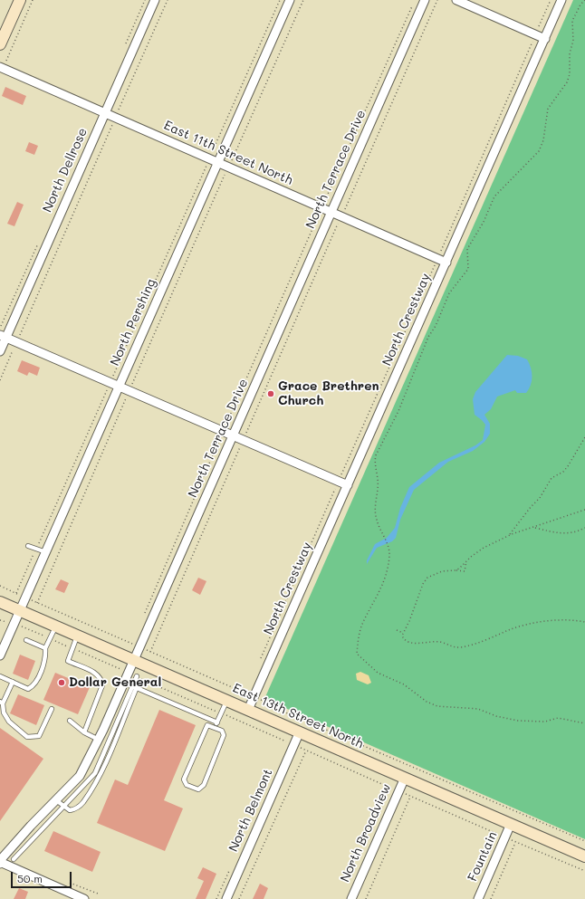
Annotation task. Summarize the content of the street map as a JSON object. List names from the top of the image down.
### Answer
{
  "streets": {
    "main road": ["East 13th Street North"],
    "street": [
      "East 11th Street North",
      "North Terrace Drive",
      "North Dellrose",
      "North Crestway",
      "North Pershing",
      "North Belmont",
      "North Broadview",
      "Fountain"
    ]
  },
  "crossings": [
    ["East 11th Street North", "North Terrace Drive"],
    ["East 11th Street North", "North Dellrose"],
    ["East 11th Street North", "North Crestway"],
    ["East 11th Street North", "North Pershing"],
    ["North Terrace Drive", "East 13th Street North"],
    ["North Crestway", "East 13th Street North"],
    ["North Pershing", "East 13th Street North"],
    ["East 13th Street North", "North Belmont"],
    ["East 13th Street North", "North Broadview"],
    ["East 13th Street North", "Fountain"]
  ],
  "places": ["Grace Brethren Church", "Dollar General"],
  "scale_bar": "50 m"
}
